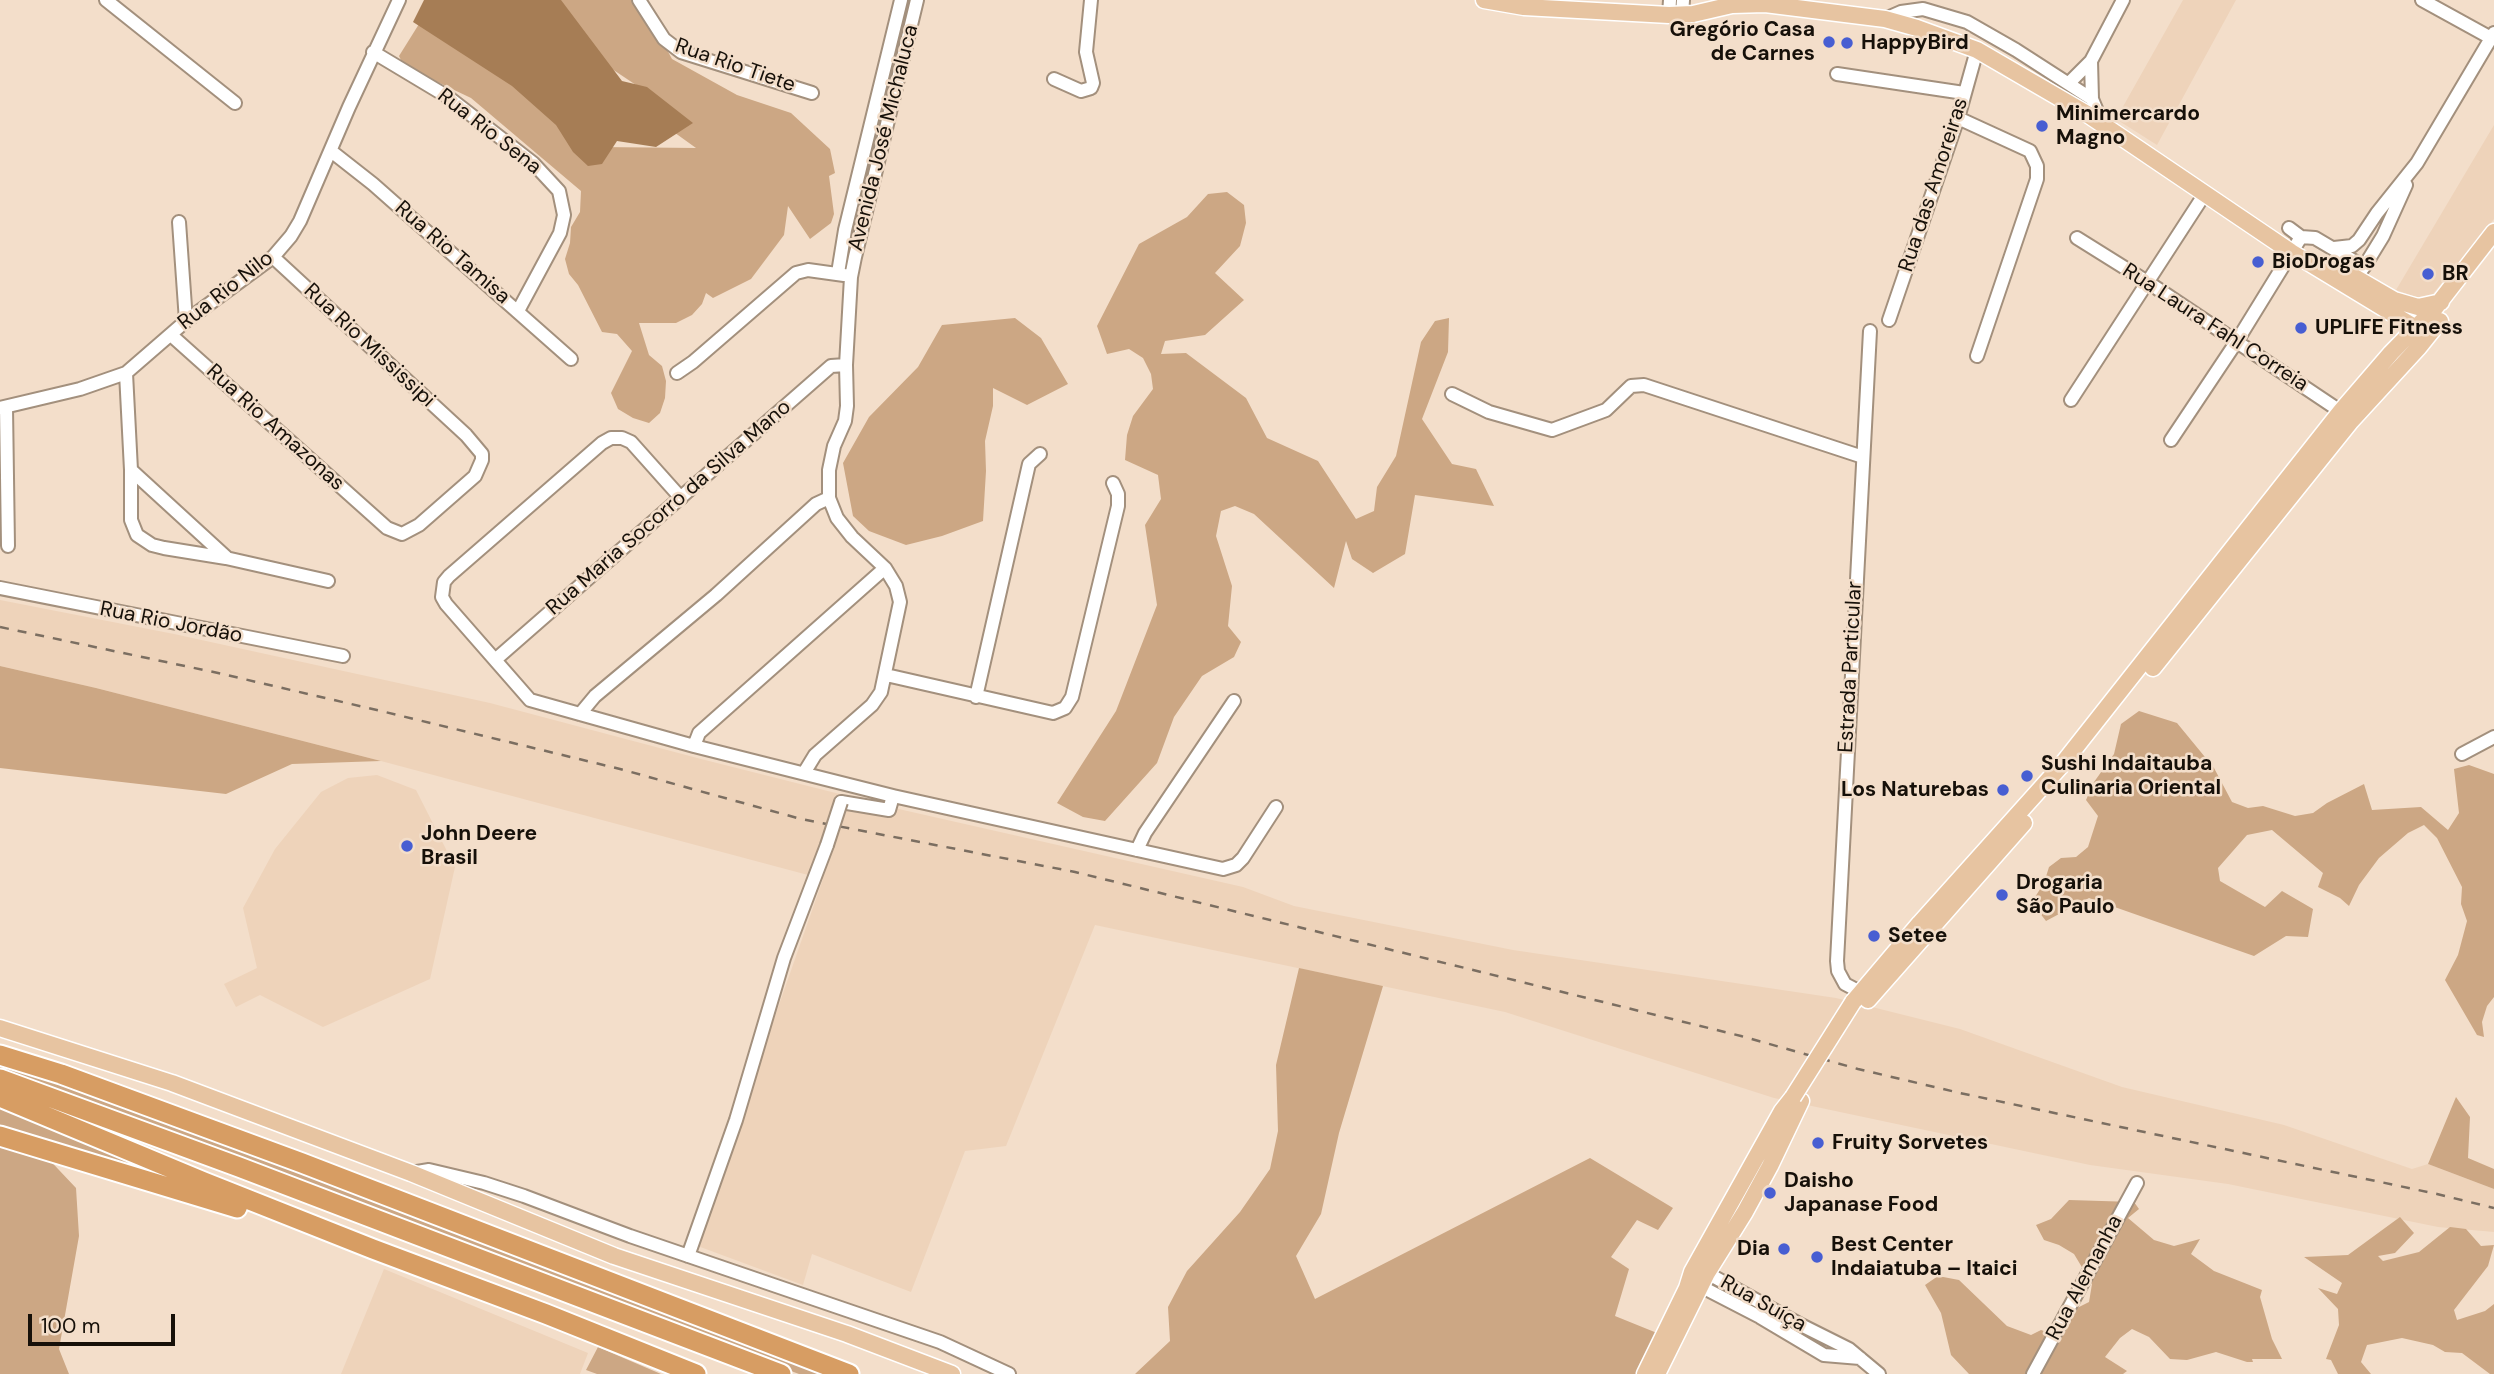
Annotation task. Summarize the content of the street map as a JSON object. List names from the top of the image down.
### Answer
{
  "streets": {
    "street": [
      "Rua Rio Tiete",
      "Rua Rio Sena",
      "Avenida José Michaluca",
      "Rua das Amoreiras",
      "Rua Rio Tamisa",
      "Rua Rio Nilo",
      "Rua Laura Fahl Correia",
      "Rua Rio Mississipi",
      "Rua Rio Amazonas",
      "Rua Maria Socorro da Silva Mano",
      "Rua Rio Jordão",
      "Estrada Particular",
      "Rua Alemanha",
      "Rua Suíça"
    ]
  },
  "crossings": [
    ["Rua Rio Sena", "Rua Rio Tamisa"],
    ["Rua Rio Sena", "Rua Rio Nilo"],
    ["Avenida José Michaluca", "Rua Maria Socorro da Silva Mano"],
    ["Rua Rio Tamisa", "Rua Rio Nilo"],
    ["Rua Rio Nilo", "Rua Rio Mississipi"],
    ["Rua Rio Nilo", "Rua Rio Amazonas"],
    ["Rua Rio Mississipi", "Rua Rio Amazonas"]
  ],
  "places": [
    "Gregório Casa de Carnes",
    "HappyBird",
    "Minimercardo Magno",
    "BioDrogas",
    "BR",
    "UPLIFE Fitness",
    "Sushi Indaitauba Culinaria Oriental",
    "Los Naturebas",
    "John Deere Brasil",
    "Drogaria São Paulo",
    "Setee",
    "Fruity Sorvetes",
    "Daisho Japanase Food",
    "Dia",
    "Best Center Indaiatuba – Itaici"
  ],
  "scale_bar": "100 m"
}
